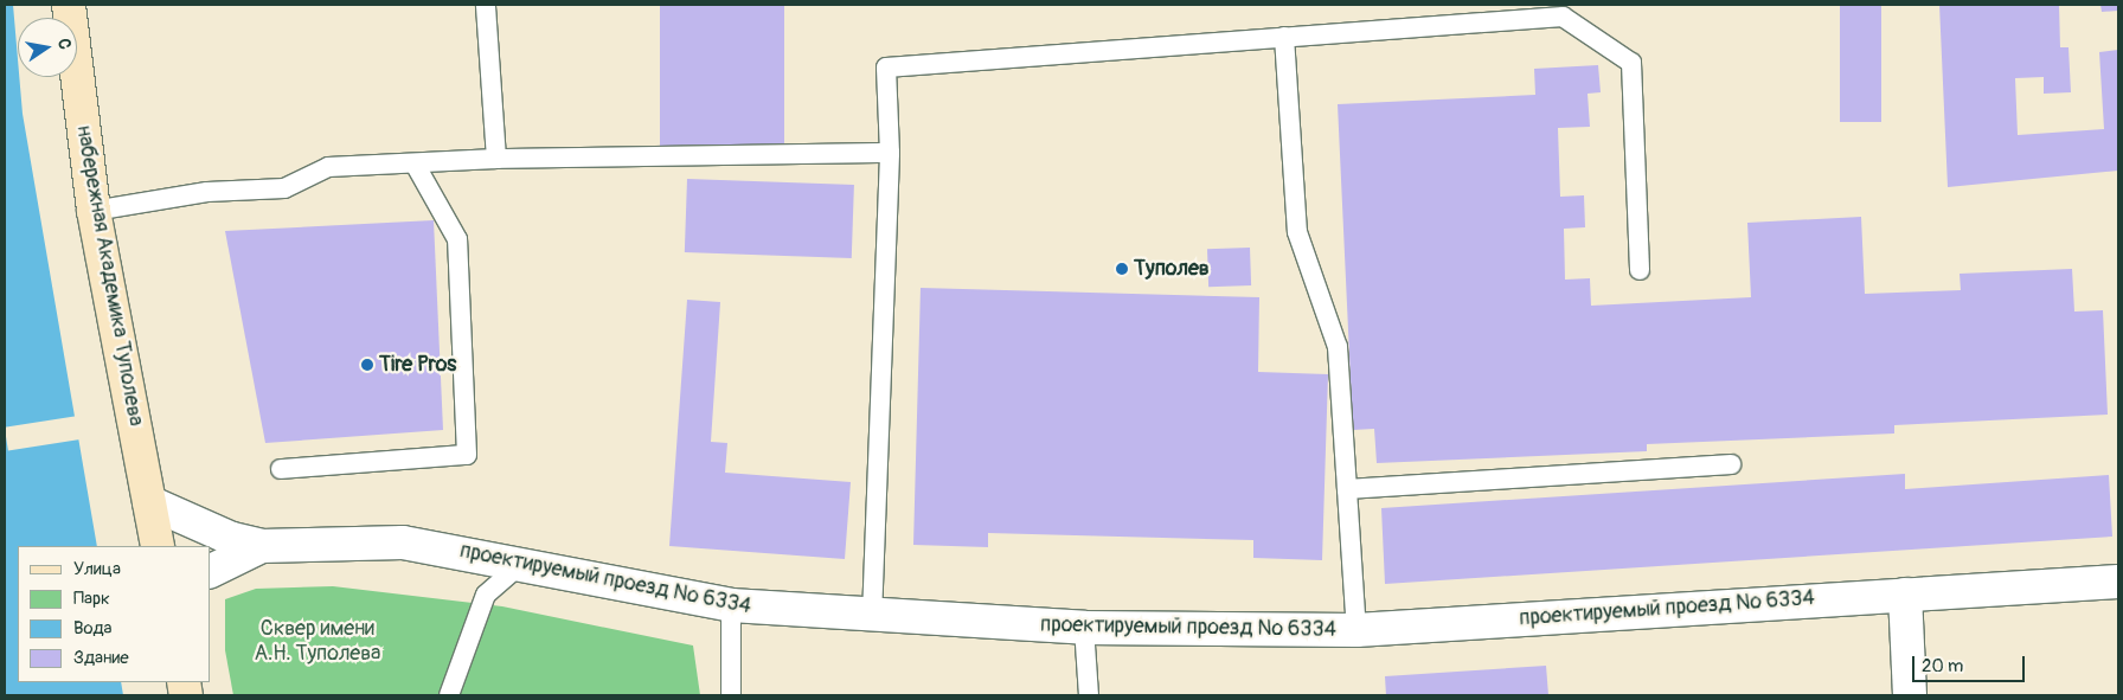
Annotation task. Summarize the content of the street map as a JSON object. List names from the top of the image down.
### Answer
{
  "streets": {
    "main road": ["набережная Академика Туполева"],
    "street": ["проектируемый проезд № 6334"]
  },
  "crossings": [
    ["набережная Академика Туполева", "проектируемый проезд № 6334"]
  ],
  "parks": ["Сквер имени А.Н. Туполева"],
  "places": ["Туполев", "Tire Pros"],
  "legend": [
    "Улица",
    "Парк",
    "Вода",
    "Здание"
  ],
  "scale_bar": "20 m",
  "north": "right"
}
